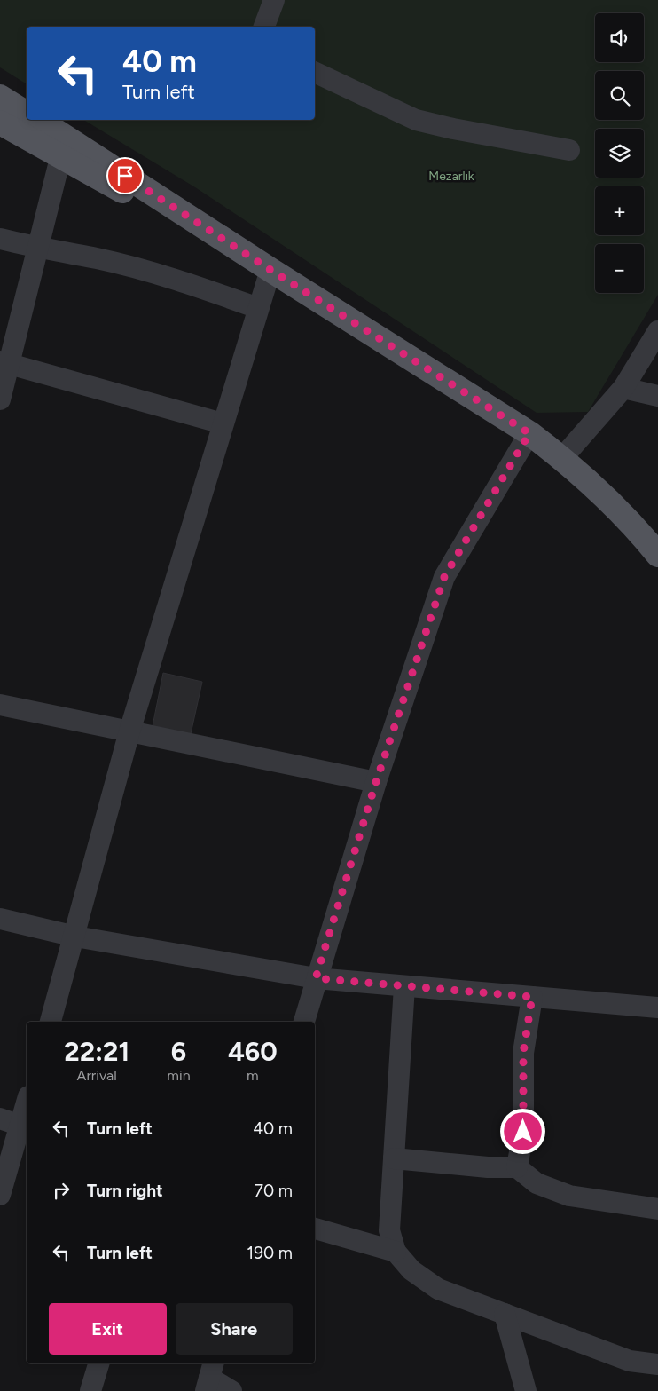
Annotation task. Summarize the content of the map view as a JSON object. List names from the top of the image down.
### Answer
{
  "parks": ["Mezarlık"],
  "page": {
    "map_buttons": ["+", "−"],
    "turn": ["40 m", "Turn left"],
    "eta": [
      "22:21",
      "Arrival",
      "6",
      "min",
      "460",
      "m"
    ],
    "list": [
      {
        "name": "Turn left",
        "value": "40 m"
      },
      {
        "name": "Turn right",
        "value": "70 m"
      },
      {
        "name": "Turn left",
        "value": "190 m"
      }
    ],
    "buttons": ["Exit", "Share"]
  }
}
